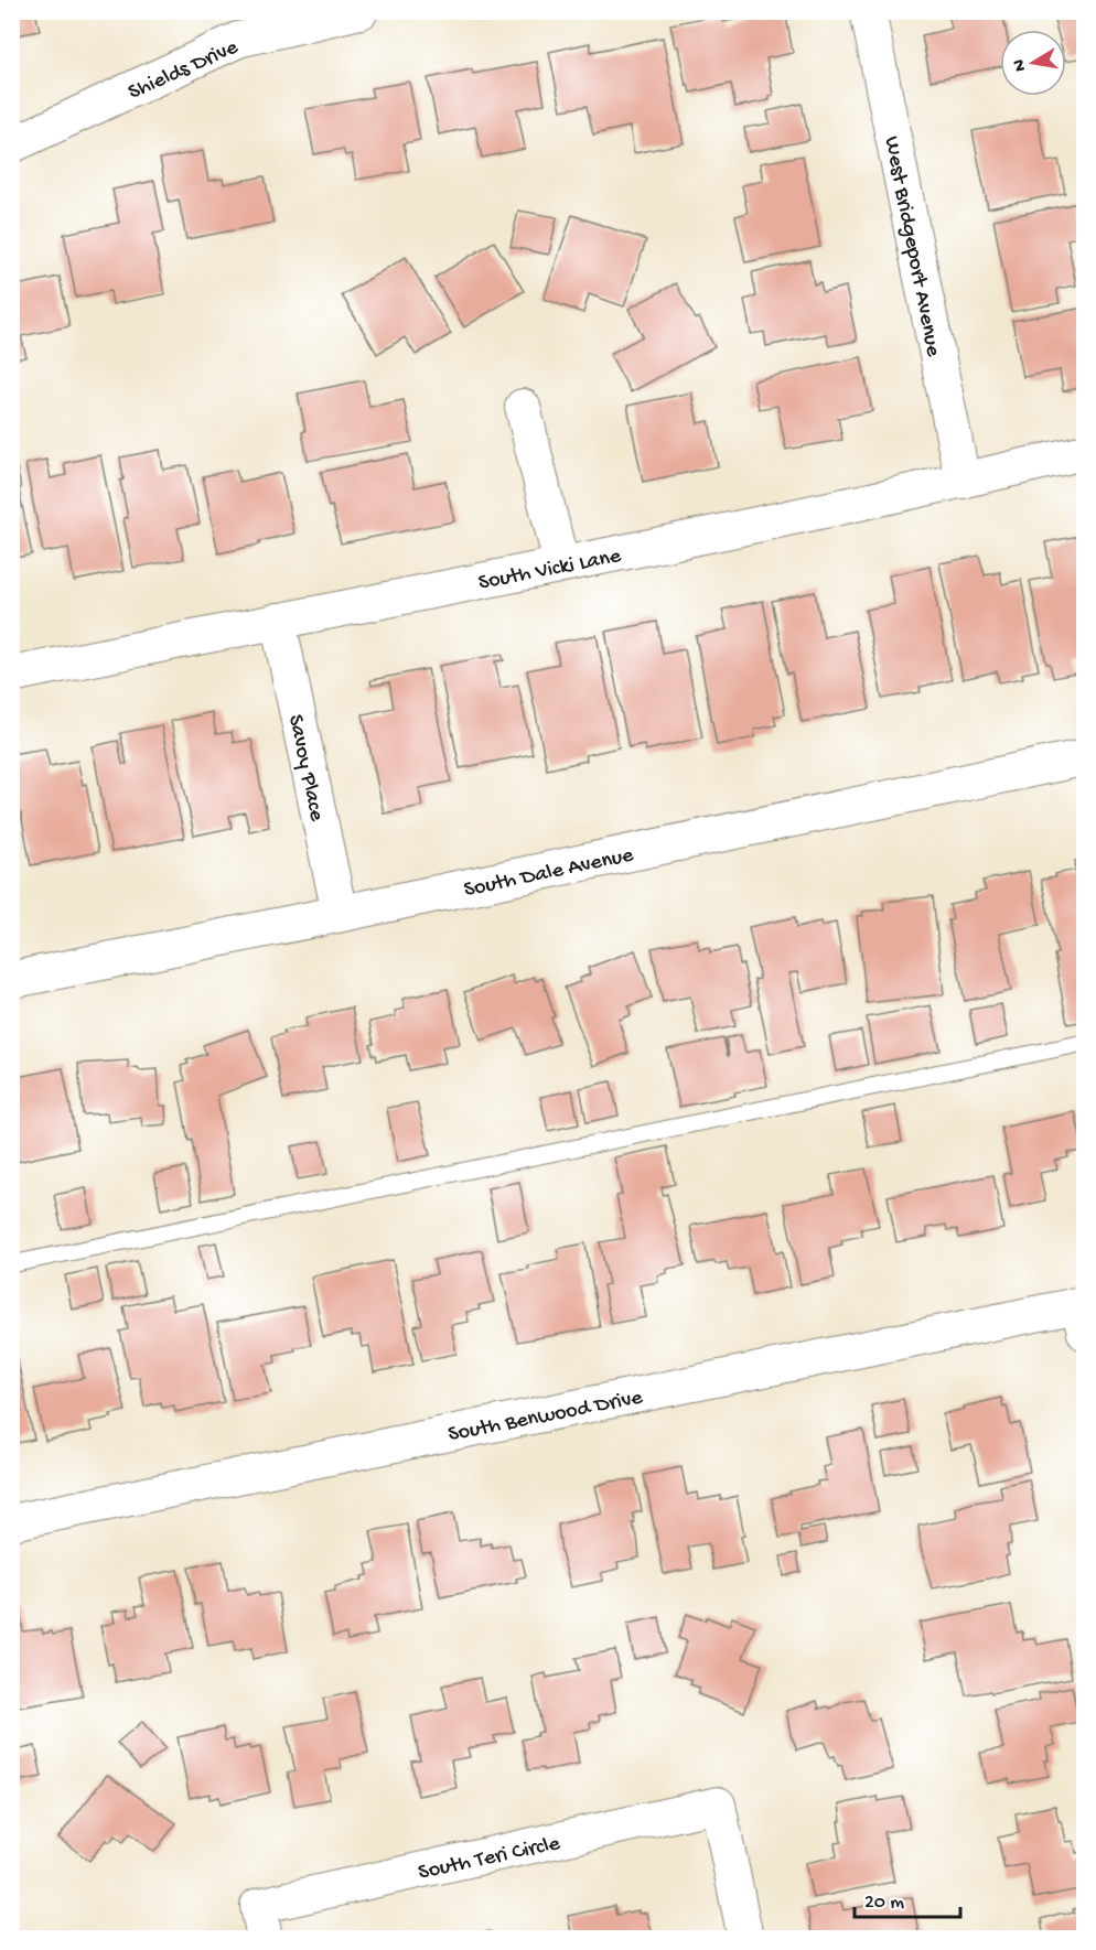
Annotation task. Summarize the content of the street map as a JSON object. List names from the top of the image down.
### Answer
{
  "streets": {
    "street": [
      "Shields Drive",
      "West Bridgeport Avenue",
      "South Vicki Lane",
      "Savoy Place",
      "South Dale Avenue",
      "South Benwood Drive",
      "South Teri Circle"
    ]
  },
  "crossings": [
    ["West Bridgeport Avenue", "South Vicki Lane"],
    ["South Vicki Lane", "Savoy Place"],
    ["Savoy Place", "South Dale Avenue"]
  ],
  "scale_bar": "20 m",
  "north": "left"
}
